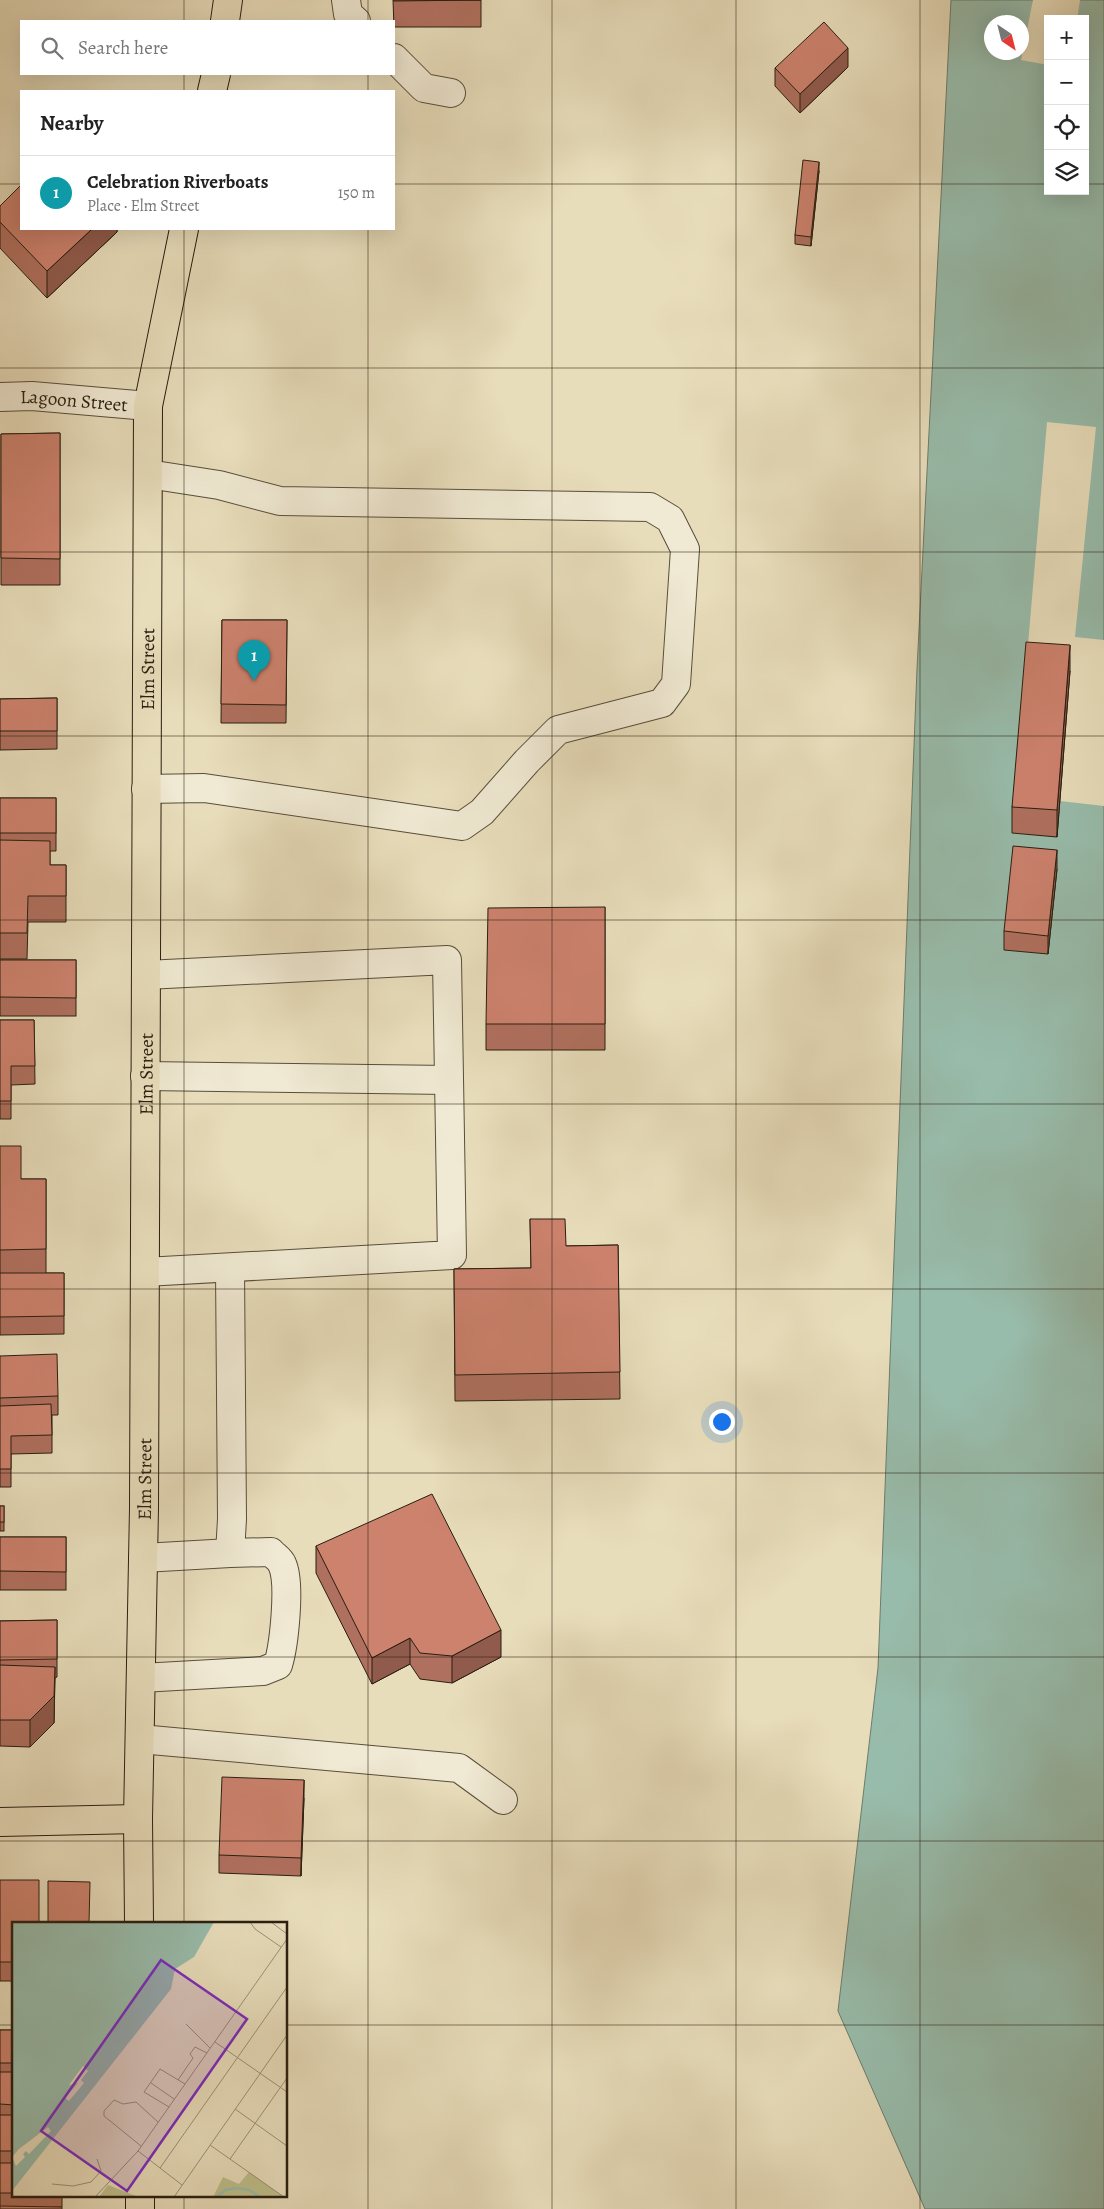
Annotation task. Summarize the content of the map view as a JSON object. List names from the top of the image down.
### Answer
{
  "streets": {
    "main road": ["Elm Street"],
    "street": ["Lagoon Street"]
  },
  "crossings": [
    ["Lagoon Street", "Elm Street"]
  ],
  "north": "bottom right",
  "page": {
    "map_buttons": ["+", "−"],
    "search": "Search here",
    "heading": "Nearby",
    "list": [
      {
        "mark": "1",
        "name": "Celebration Riverboats",
        "note": "Place · Elm Street",
        "value": "150 m"
      }
    ],
    "pins": "1"
  }
}
